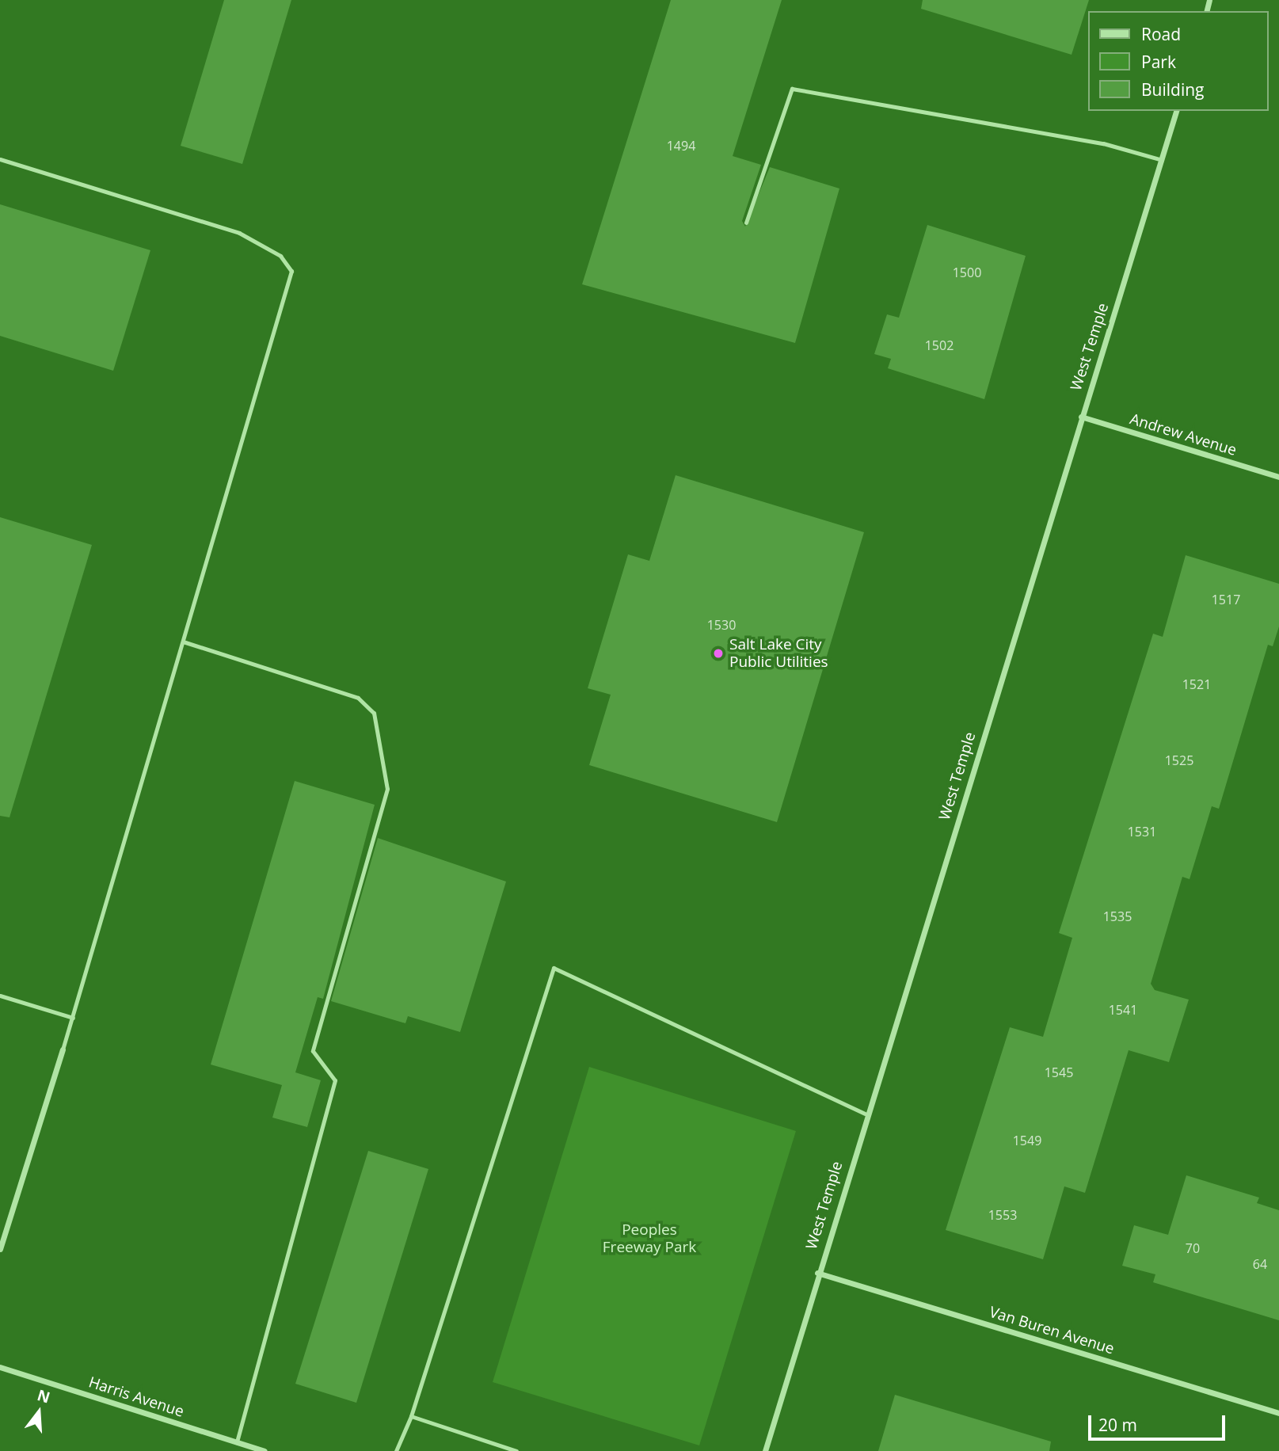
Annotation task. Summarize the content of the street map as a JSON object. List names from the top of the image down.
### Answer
{
  "streets": {
    "street": [
      "West Temple",
      "Andrew Avenue",
      "Van Buren Avenue",
      "Harris Avenue"
    ]
  },
  "crossings": [
    ["West Temple", "Andrew Avenue"],
    ["West Temple", "Van Buren Avenue"]
  ],
  "parks": ["Peoples Freeway Park"],
  "places": ["Salt Lake City Public Utilities"],
  "house_numbers": [
    "1494",
    "1500",
    "1502",
    "1517",
    "1530",
    "1521",
    "1525",
    "1531",
    "1535",
    "1541",
    "1545",
    "1549",
    "1553",
    "70",
    "64"
  ],
  "legend": ["Road", "Park", "Building"],
  "scale_bar": "20 m",
  "north": "top"
}
